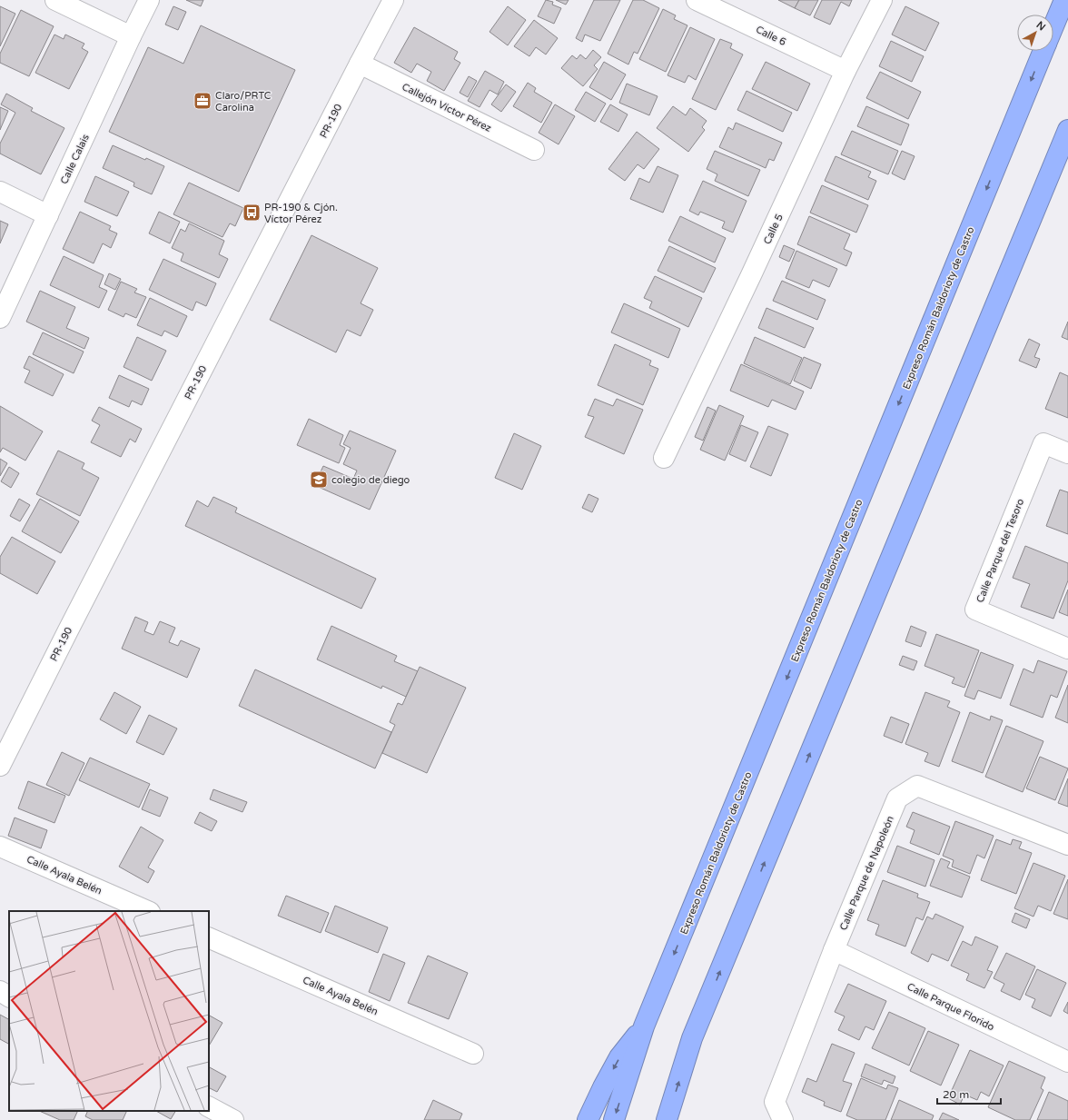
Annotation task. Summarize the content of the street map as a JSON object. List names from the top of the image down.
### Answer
{
  "streets": {
    "highway": ["Expreso Román Baldorioty de Castro"],
    "street": [
      "Calle 6",
      "Callejón Víctor Pérez",
      "PR-190",
      "Calle Calais",
      "Calle 5",
      "Calle Parque del Tesoro",
      "Calle Parque de Napoleón",
      "Calle Ayala Belén",
      "Calle Parque Florido"
    ]
  },
  "crossings": [
    ["Calle 6", "Calle 5"],
    ["Callejón Víctor Pérez", "PR-190"],
    ["Calle Parque de Napoleón", "Calle Parque Florido"]
  ],
  "places": {
    "office": ["Claro/PRTC Carolina"],
    "bus stop": ["PR-190 & Cjón. Víctor Pérez"],
    "school or university": ["colegio de diego"]
  },
  "scale_bar": "20 m",
  "north": "top right"
}
